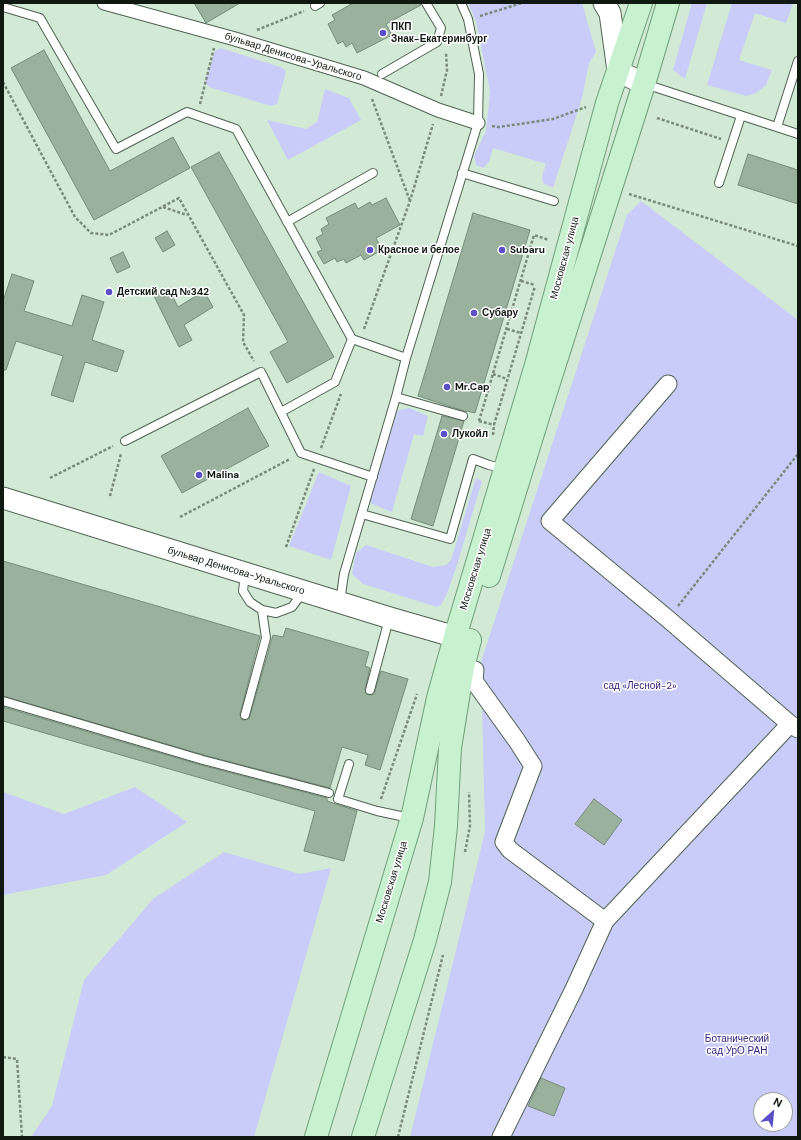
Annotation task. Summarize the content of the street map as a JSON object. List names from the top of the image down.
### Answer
{
  "streets": {
    "main road": ["Московская улица"],
    "street": ["бульвар Денисова-Уральского"]
  },
  "crossings": [
    ["бульвар Денисова-Уральского", "Московская улица"]
  ],
  "parks": ["сад «Лесной-2»", "Ботанический сад УрО РАН"],
  "places": [
    "ПКП Знак-Екатеринбург",
    "Красное и белое",
    "Subaru",
    "Детский сад №342",
    "Субару",
    "Mr.Cap",
    "Лукойл",
    "Malina"
  ],
  "north": "top right"
}
